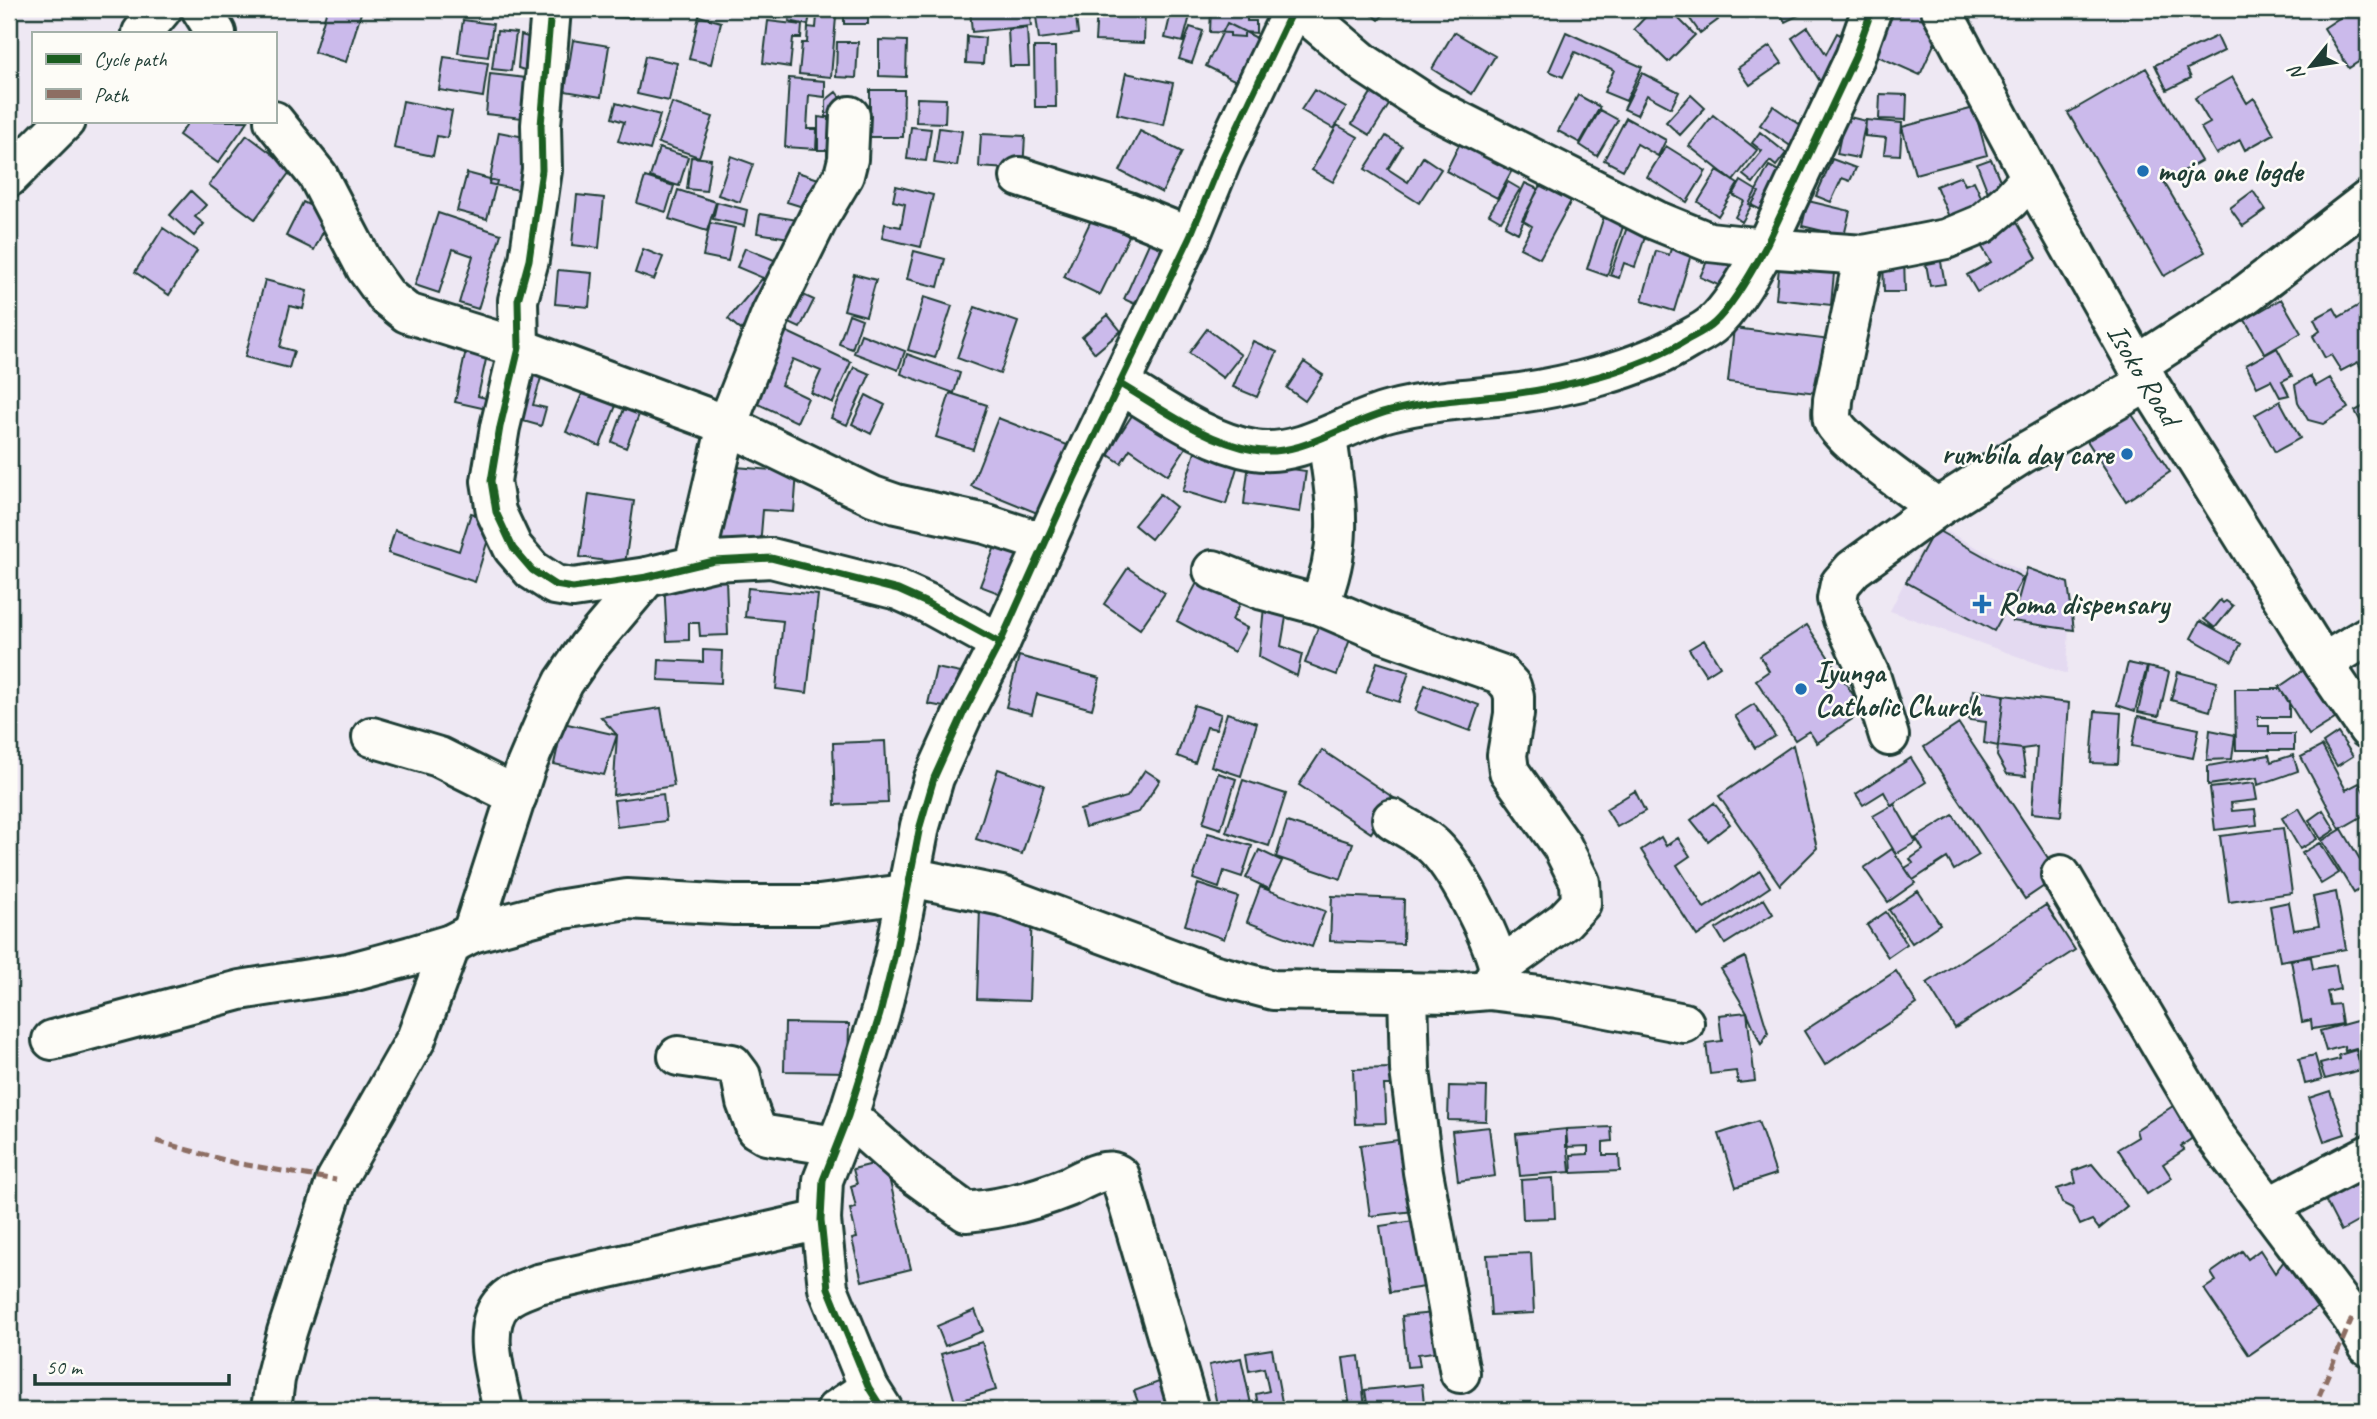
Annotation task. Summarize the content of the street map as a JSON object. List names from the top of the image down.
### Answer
{
  "streets": {
    "street": ["Isoko Road"]
  },
  "places": {
    "other": ["moja one logde", "rumbila day care", "Iyunga Catholic Church"],
    "health": ["Roma dispensary"]
  },
  "legend": ["Cycle path", "Path"],
  "scale_bar": "50 m",
  "north": "bottom left"
}
